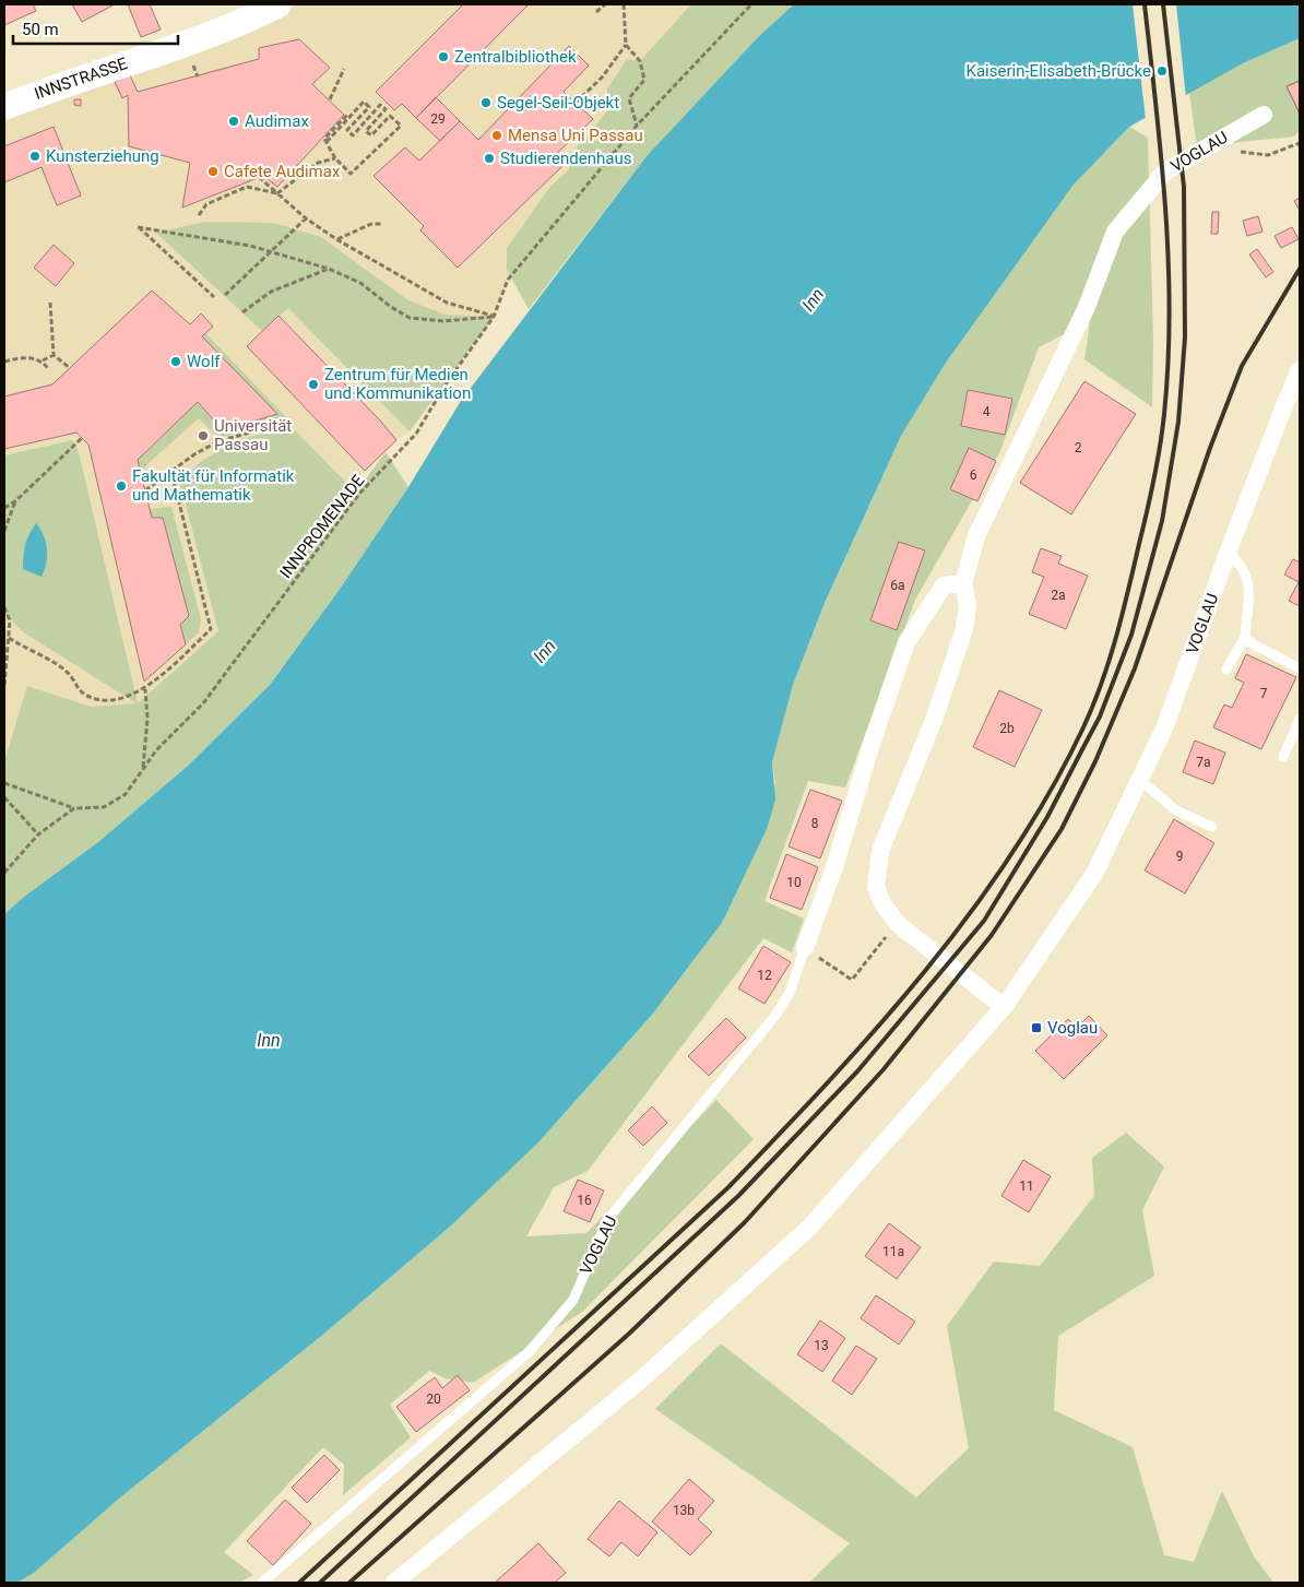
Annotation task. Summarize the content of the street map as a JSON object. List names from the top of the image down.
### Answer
{
  "streets": {
    "street": ["INNSTRASSE", "VOGLAU"],
    "path": ["INNPROMENADE"]
  },
  "water": ["Inn"],
  "places": {
    "other": [
      "Zentralbibliothek",
      "Kaiserin-Elisabeth-Brücke",
      "Segel-Seil-Objekt",
      "Audimax",
      "Mensa Uni Passau",
      "Kunsterziehung",
      "Studierendenhaus",
      "Cafete Audimax",
      "Wolf",
      "Zentrum für Medien und Kommunikation",
      "Universität Passau",
      "Fakultät für Informatik und Mathematik"
    ],
    "transit": ["Voglau"]
  },
  "house_numbers": [
    "29",
    "4",
    "2",
    "6",
    "6a",
    "2a",
    "7",
    "2b",
    "7a",
    "8",
    "9",
    "10",
    "12",
    "11",
    "16",
    "11a",
    "13",
    "20",
    "13b"
  ],
  "scale_bar": "50 m"
}
